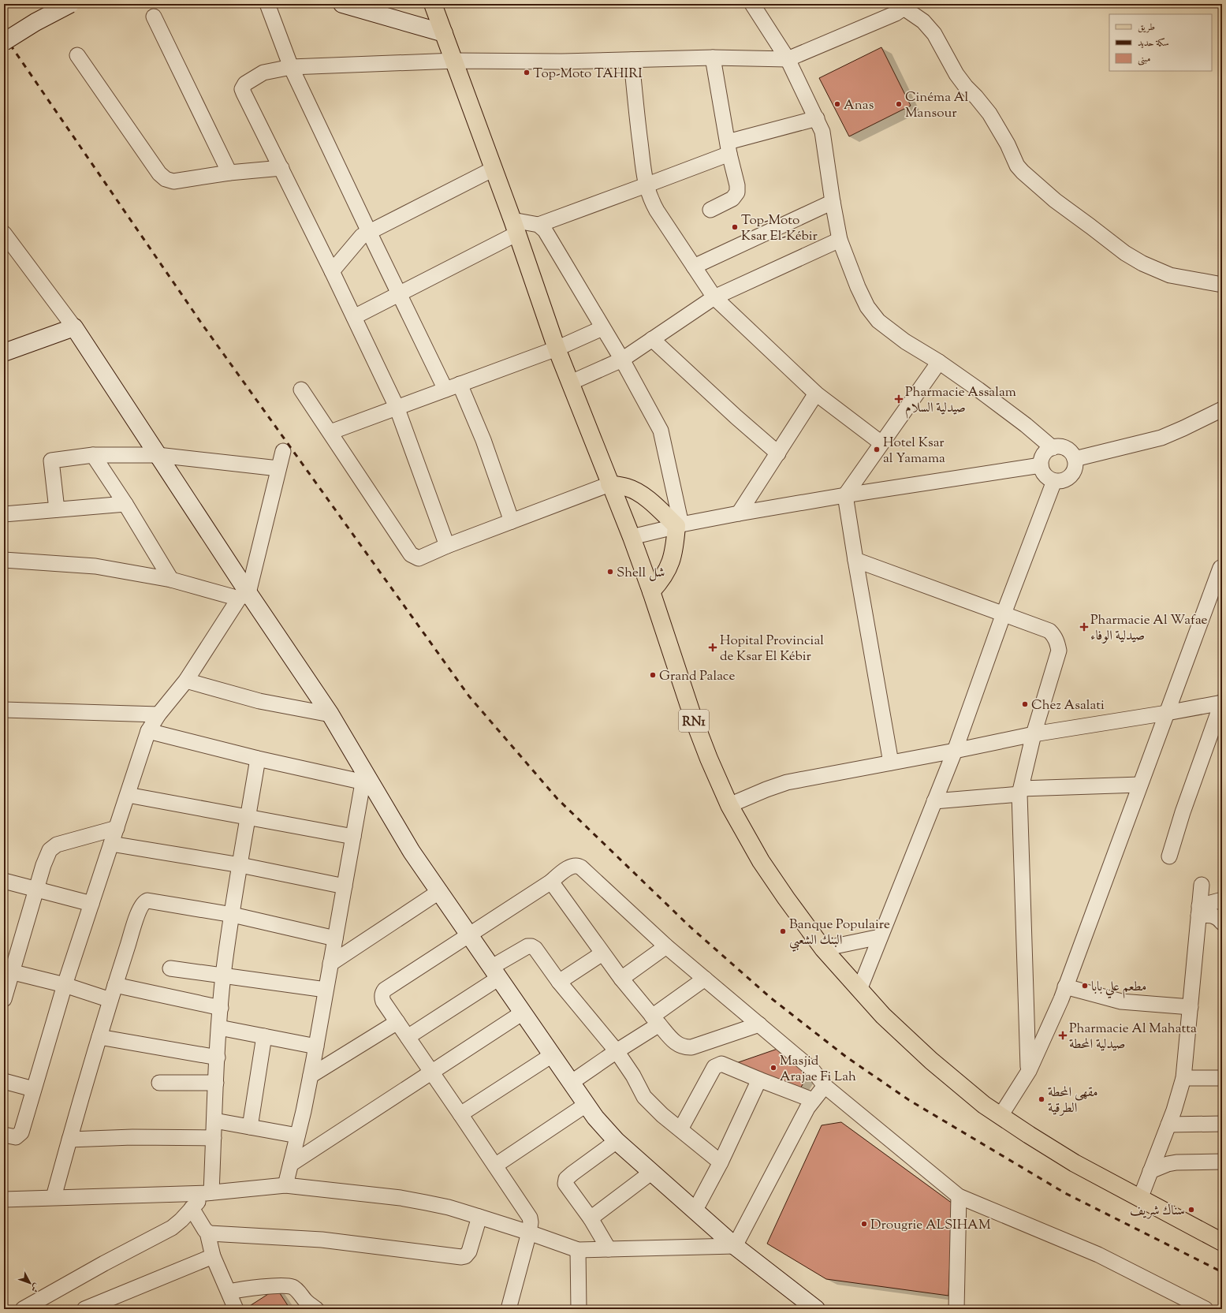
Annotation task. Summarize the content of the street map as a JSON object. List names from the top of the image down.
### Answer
{
  "streets": {
    "main road": ["RN1"]
  },
  "places": {
    "other": [
      "Top-Moto TAHIRI",
      "Anas",
      "Cinéma Al Mansour",
      "Top-Moto Ksar El-Kébir",
      "Hotel Ksar al Yamama",
      "Shell شل",
      "Grand Palace",
      "Chez Asalati",
      "Banque Populaire البنك الشعبي",
      "مطعم علي بابا",
      "Masjid Arajae Fi Lah",
      "مقهى المحطة الطرقية",
      "سناك شريف",
      "Drougrie ALSIHAM"
    ],
    "health": [
      "Pharmacie Assalam صيدلية السلام",
      "Pharmacie Al Wafae صيدلية الوفاء",
      "Hopital Provincial de Ksar El Kébir",
      "Pharmacie Al Mahatta صيدلية المحطة"
    ]
  },
  "legend": ["طريق", "سكة حديد", "مبنى"],
  "north": "bottom right"
}
